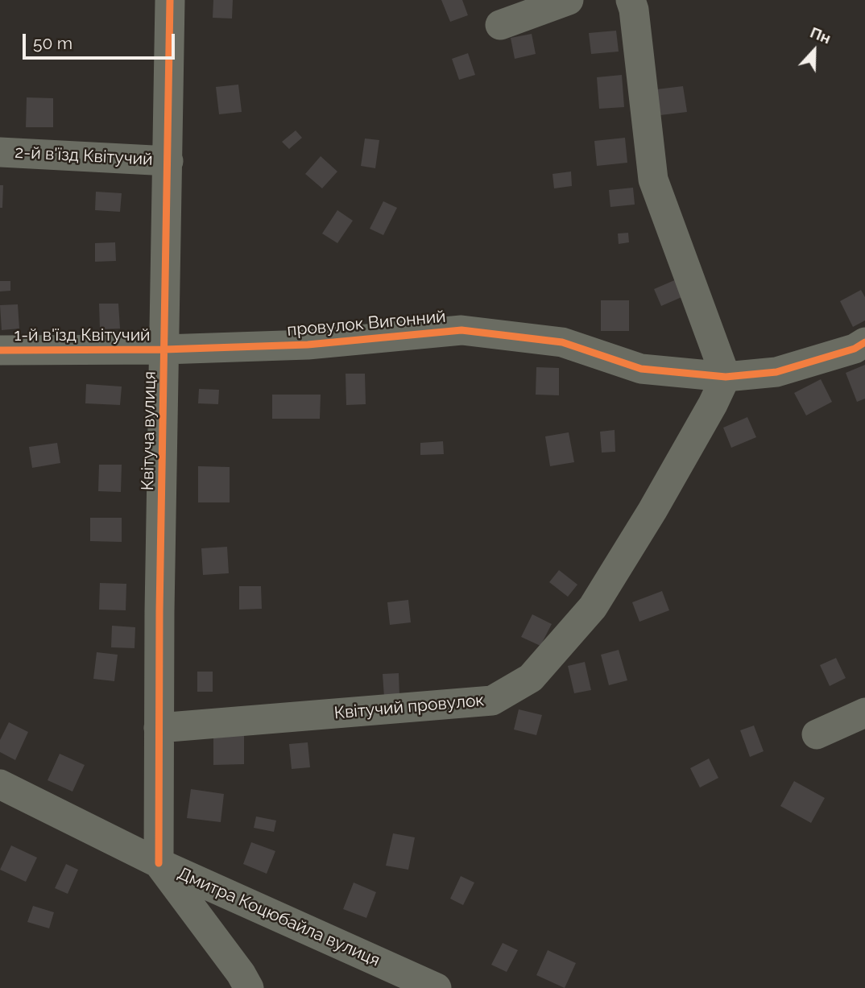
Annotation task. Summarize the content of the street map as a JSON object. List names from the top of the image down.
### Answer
{
  "streets": {
    "street": [
      "2-й в'їзд Квітучий",
      "провулок Вигонний",
      "1-й в'їзд Квітучий",
      "Квітуча вулиця",
      "Квітучий провулок",
      "Дмитра Коцюбайла вулиця"
    ]
  },
  "crossings": [
    ["2-й в'їзд Квітучий", "Квітуча вулиця"],
    ["провулок Вигонний", "1-й в'їзд Квітучий"],
    ["провулок Вигонний", "Квітуча вулиця"],
    ["провулок Вигонний", "Квітучий провулок"],
    ["1-й в'їзд Квітучий", "Квітуча вулиця"],
    ["Квітуча вулиця", "Квітучий провулок"],
    ["Квітуча вулиця", "Дмитра Коцюбайла вулиця"]
  ],
  "scale_bar": "50 m",
  "north": "top"
}
